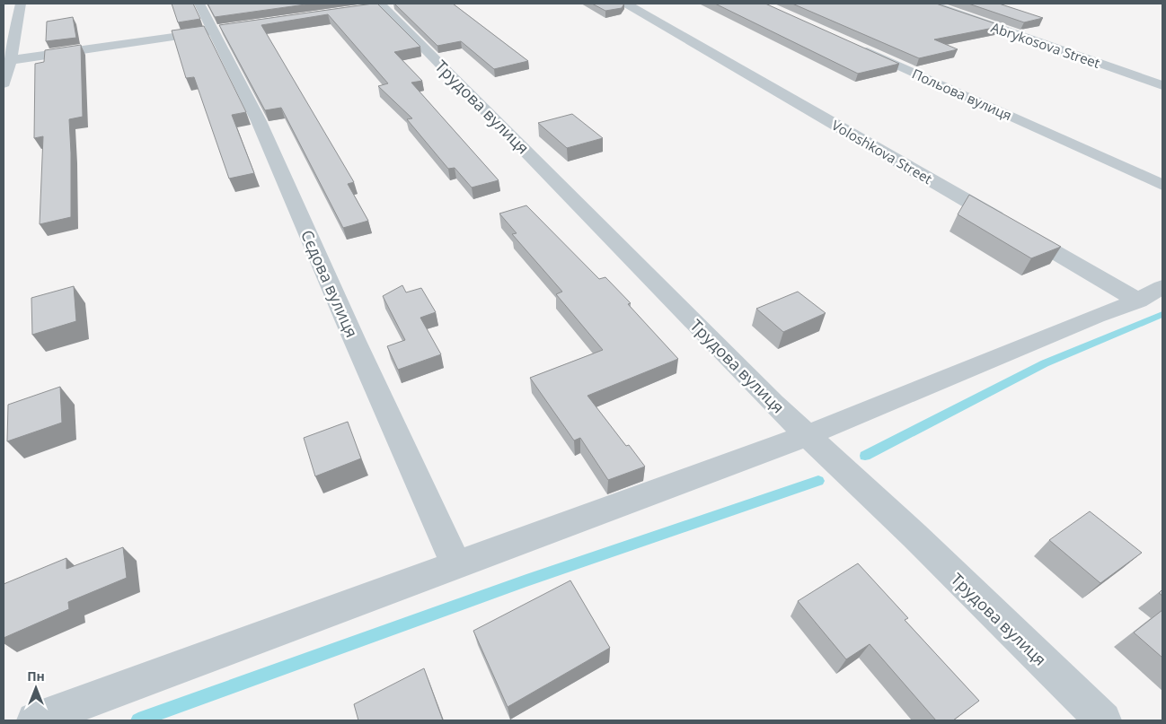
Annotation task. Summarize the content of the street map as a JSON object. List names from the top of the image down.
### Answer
{
  "streets": {
    "street": [
      "Abrykosova Street",
      "Польова вулиця",
      "Трудова вулиця",
      "Voloshkova Street",
      "Сєдова вулиця"
    ]
  },
  "north": "top"
}
